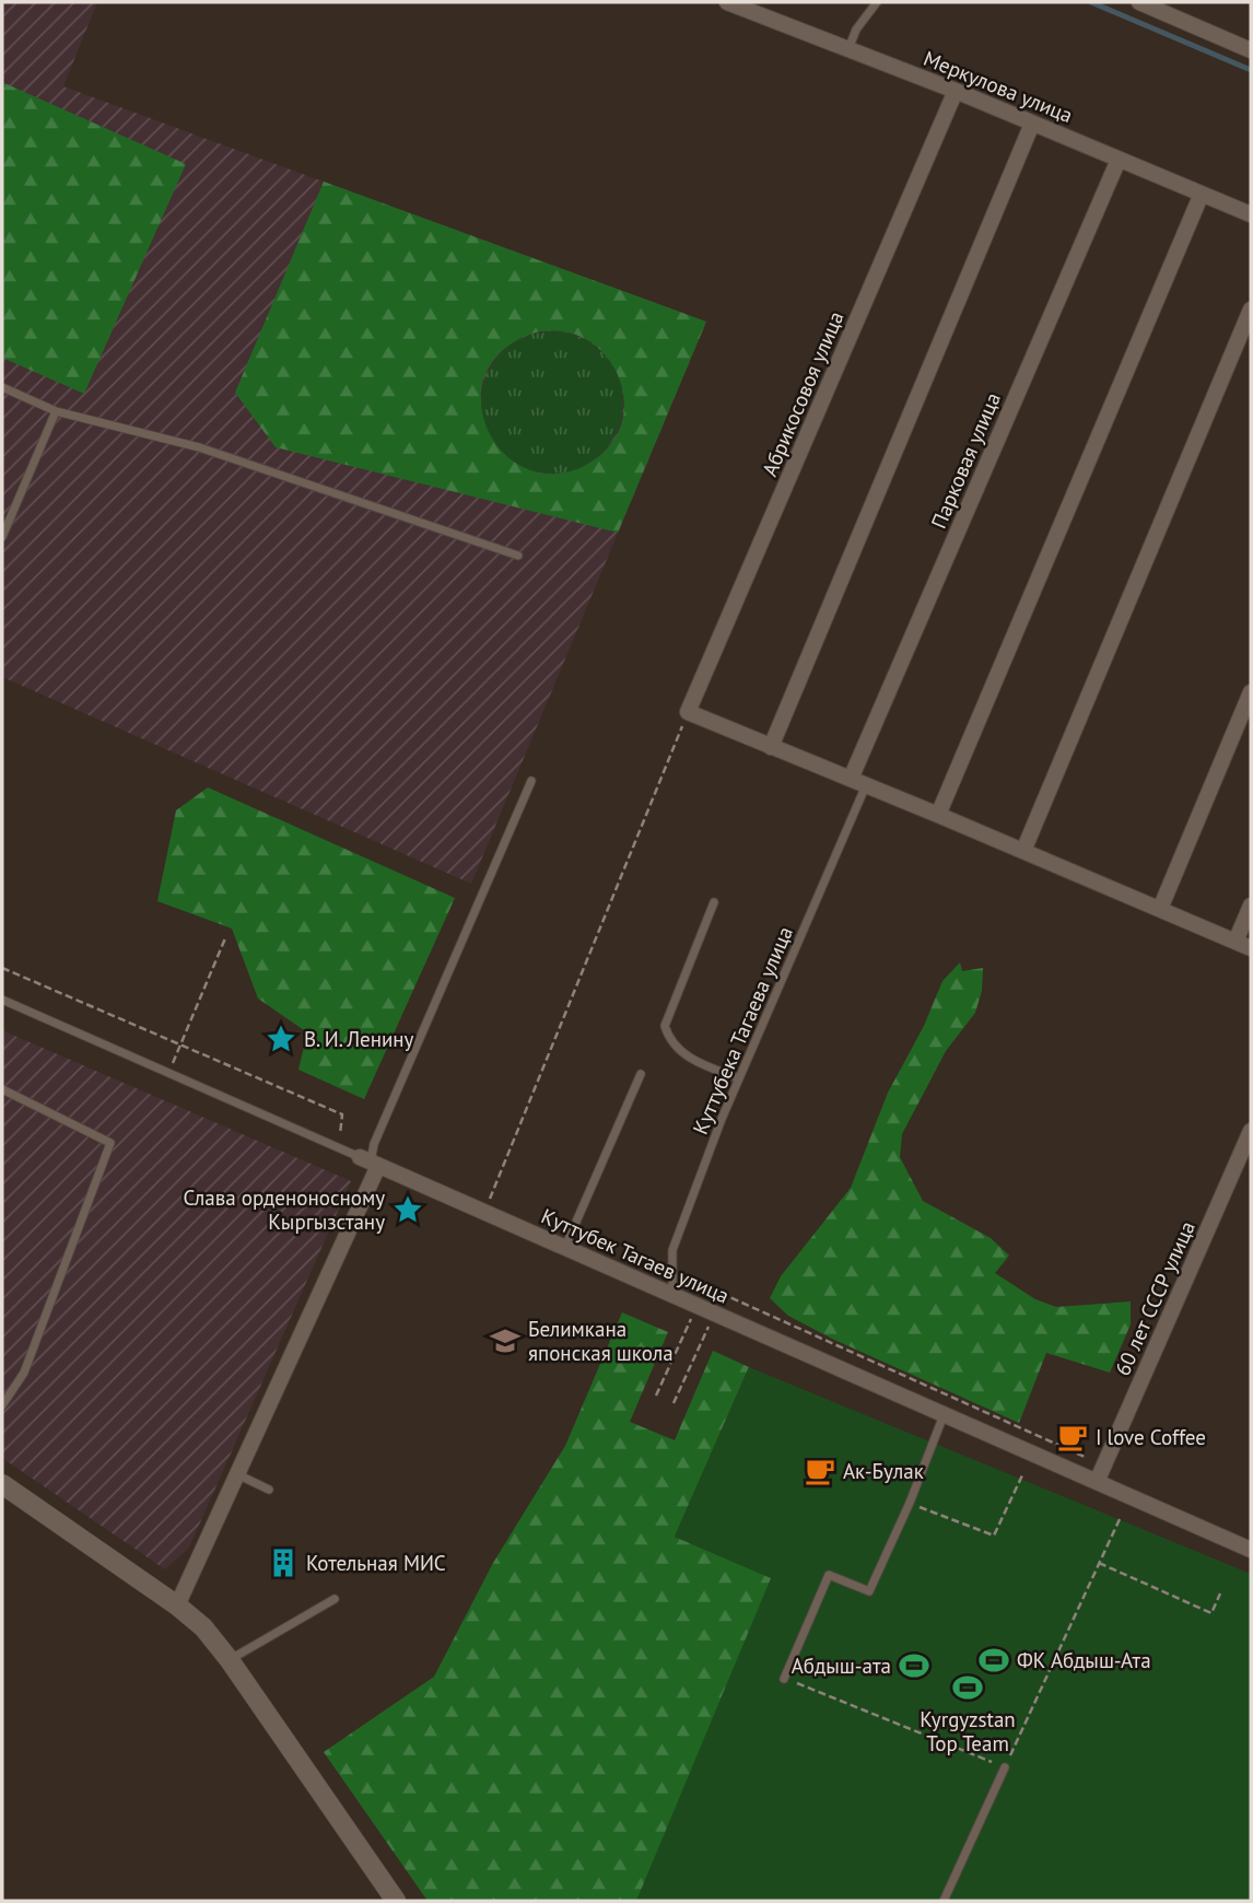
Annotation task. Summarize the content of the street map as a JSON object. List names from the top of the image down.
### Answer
{
  "streets": {
    "street": [
      "Меркулова улица",
      "Абрикосовоя улица",
      "Парковая улица",
      "Куттубек Тагаев улица",
      "60 лет СССР улица"
    ],
    "lane": ["Куттубека Тагаева улица"]
  },
  "crossings": [
    ["Меркулова улица", "Абрикосовоя улица"],
    ["Меркулова улица", "Парковая улица"],
    ["Куттубека Тагаева улица", "Куттубек Тагаев улица"],
    ["Куттубек Тагаев улица", "60 лет СССР улица"]
  ],
  "places": {
    "place": ["В. И. Ленину", "Слава орденоносному Кыргызстану"],
    "school or university": ["Белимкана японская школа"],
    "cafe": ["I love Coffee", "Ак-Булак"],
    "building": ["Котельная МИС"],
    "sports": ["ФК Абдыш-Ата", "Абдыш-ата", "Kyrgyzstan Top Team"]
  }
}
